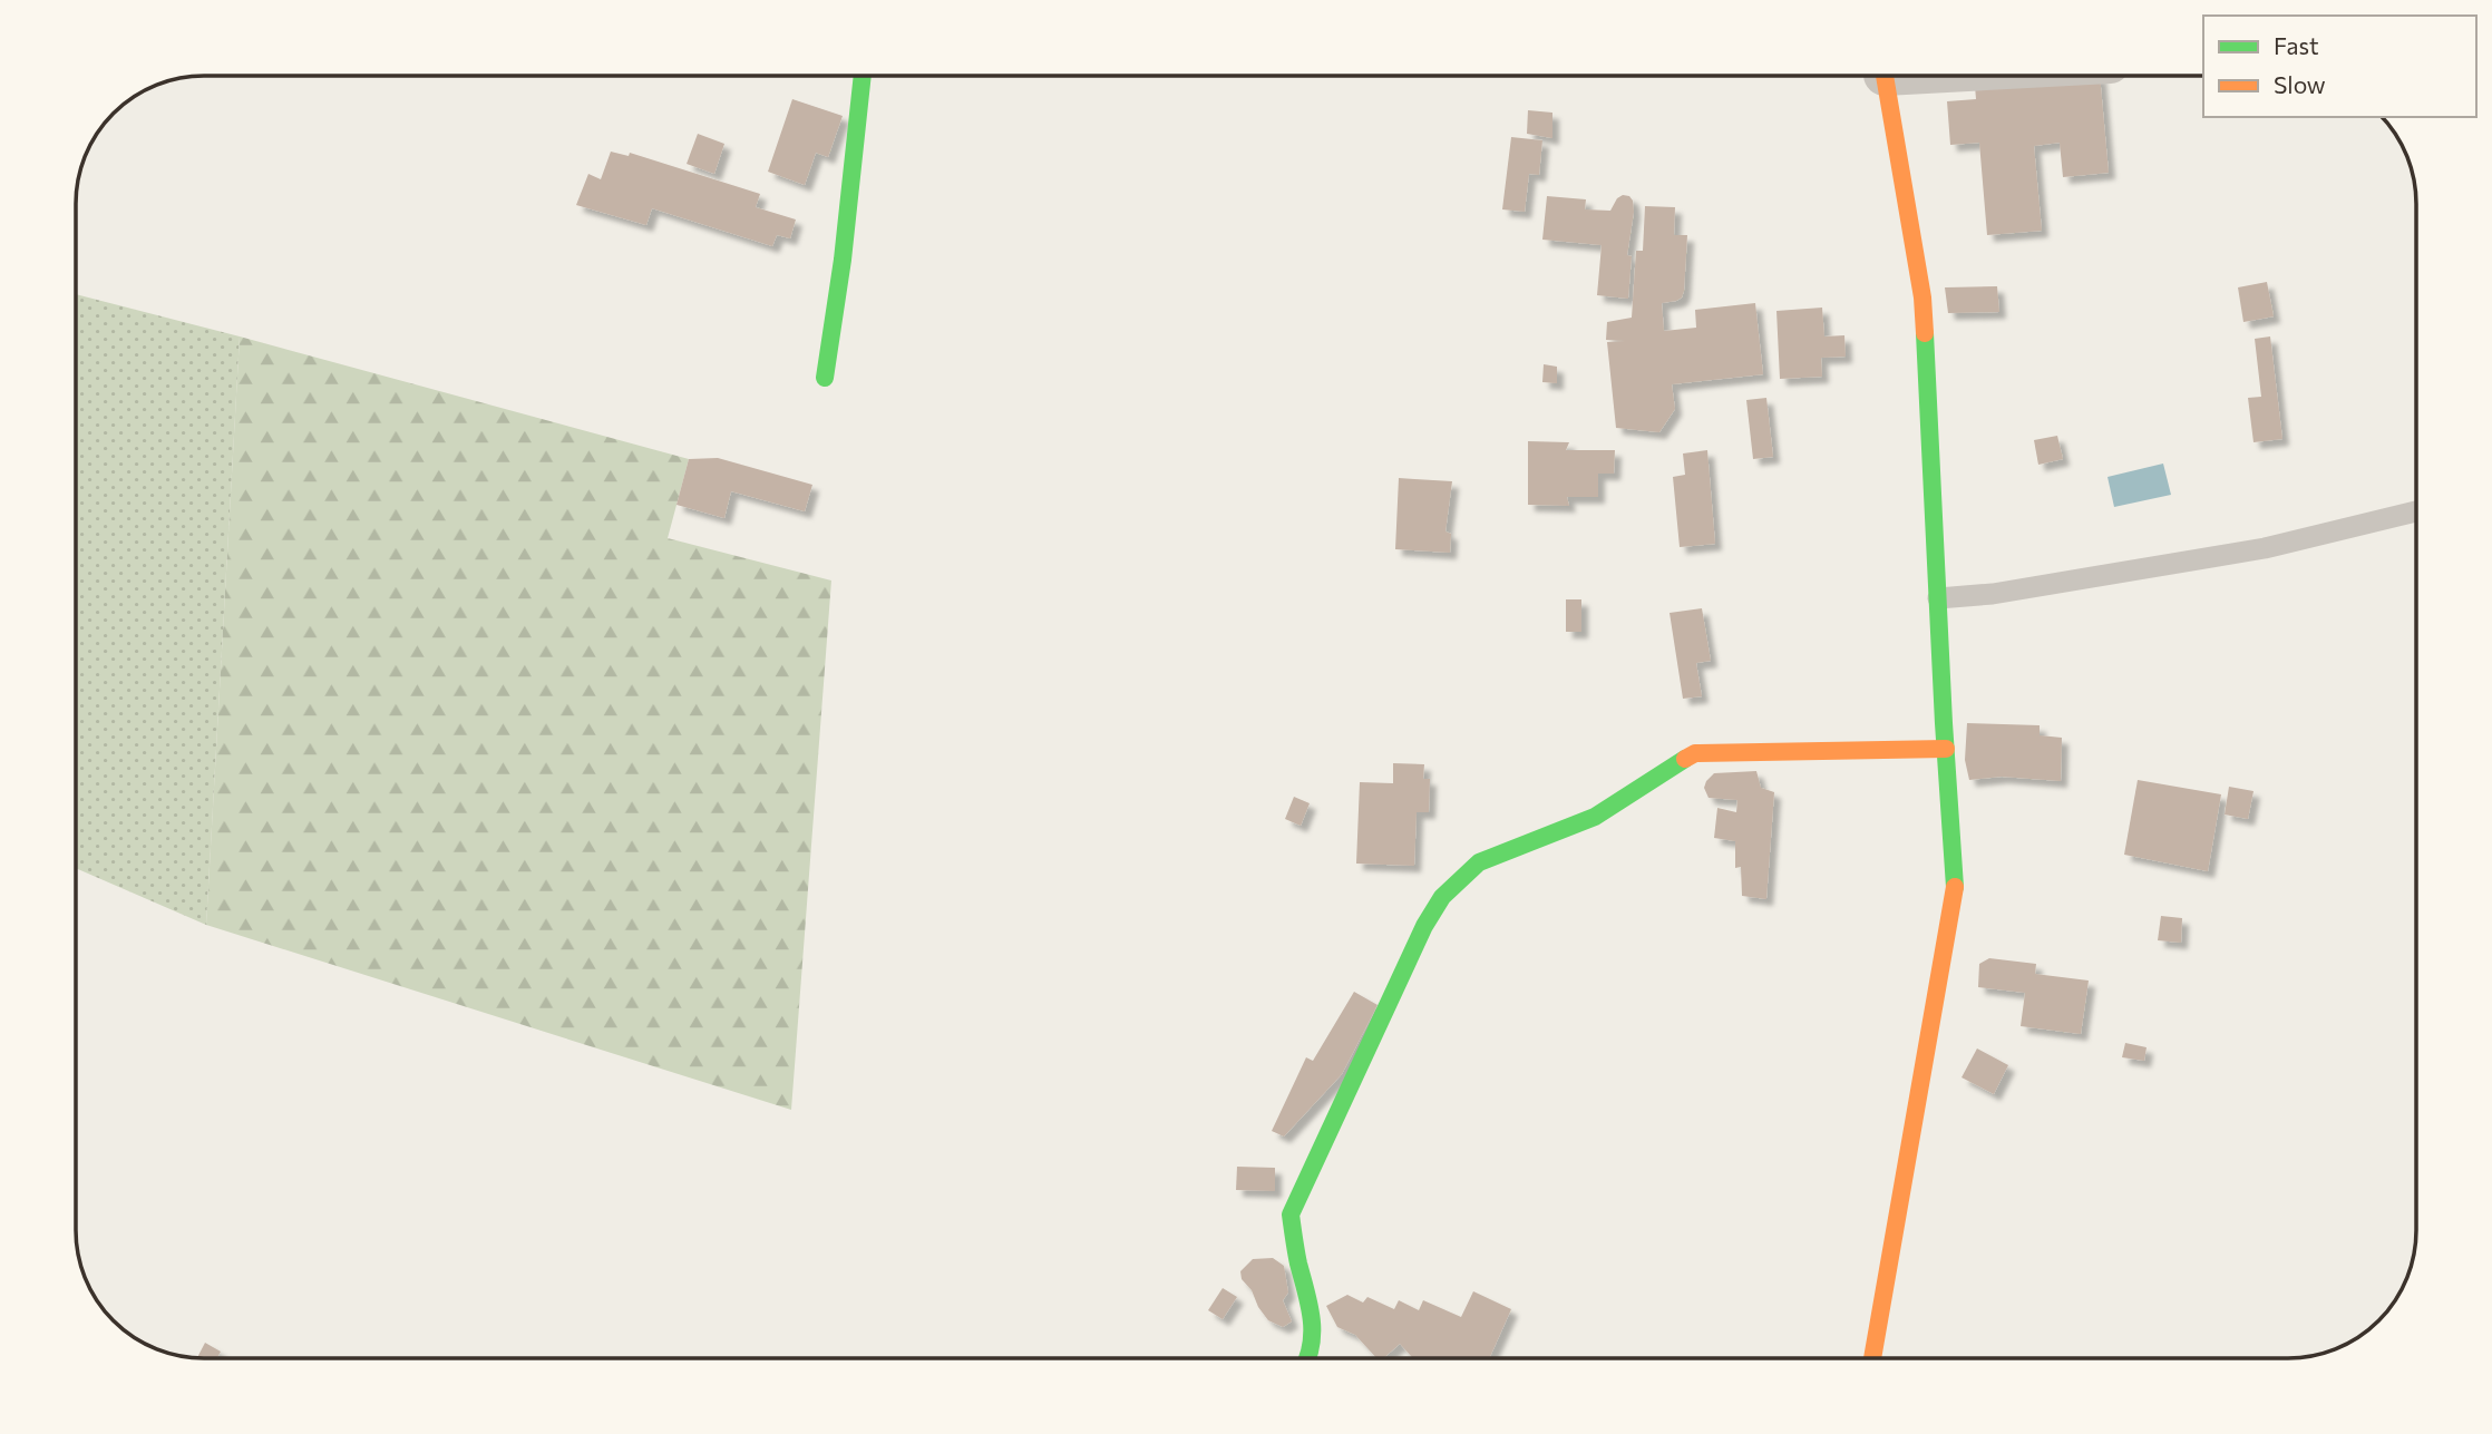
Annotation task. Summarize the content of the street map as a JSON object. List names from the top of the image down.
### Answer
{
  "legend": ["Fast", "Slow"]
}
